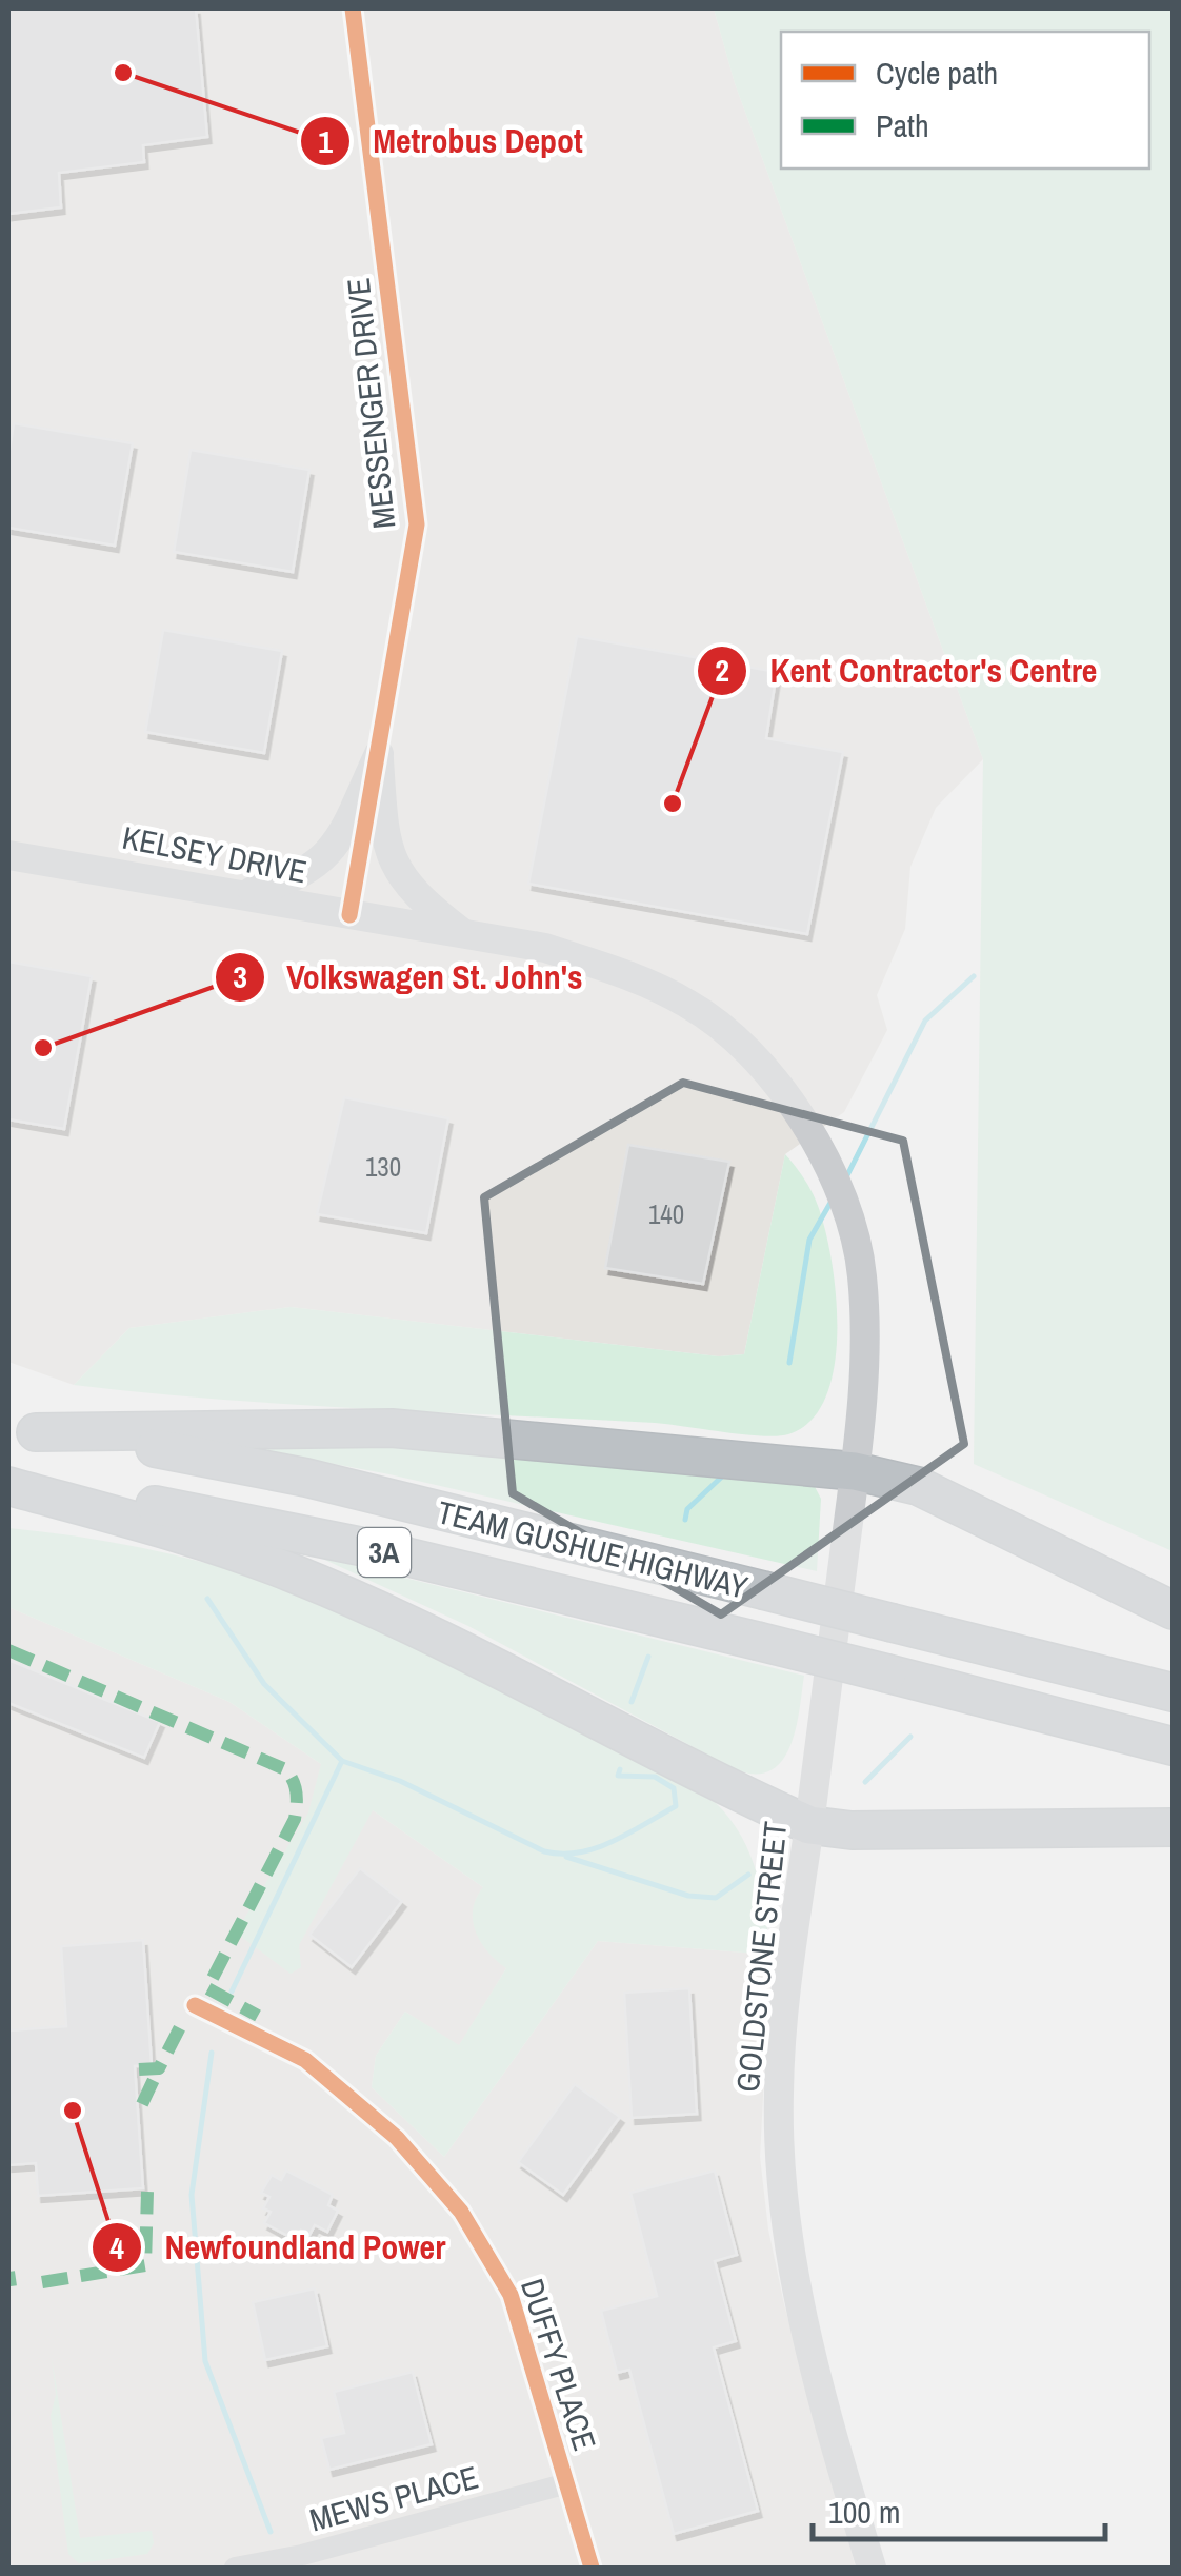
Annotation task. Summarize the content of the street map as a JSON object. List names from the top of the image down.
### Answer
{
  "streets": {
    "highway": ["TEAM GUSHUE HIGHWAY", "3A"],
    "main road": ["KELSEY DRIVE", "GOLDSTONE STREET"],
    "street": ["MESSENGER DRIVE", "DUFFY PLACE", "MEWS PLACE"]
  },
  "crossings": [
    ["MESSENGER DRIVE", "KELSEY DRIVE"],
    ["KELSEY DRIVE", "GOLDSTONE STREET"],
    ["DUFFY PLACE", "MEWS PLACE"]
  ],
  "places": [
    "Metrobus Depot",
    "Kent Contractor's Centre",
    "Volkswagen St. John's",
    "Newfoundland Power"
  ],
  "house_numbers": ["130", "140"],
  "legend": ["Cycle path", "Path"],
  "scale_bar": "100 m"
}
